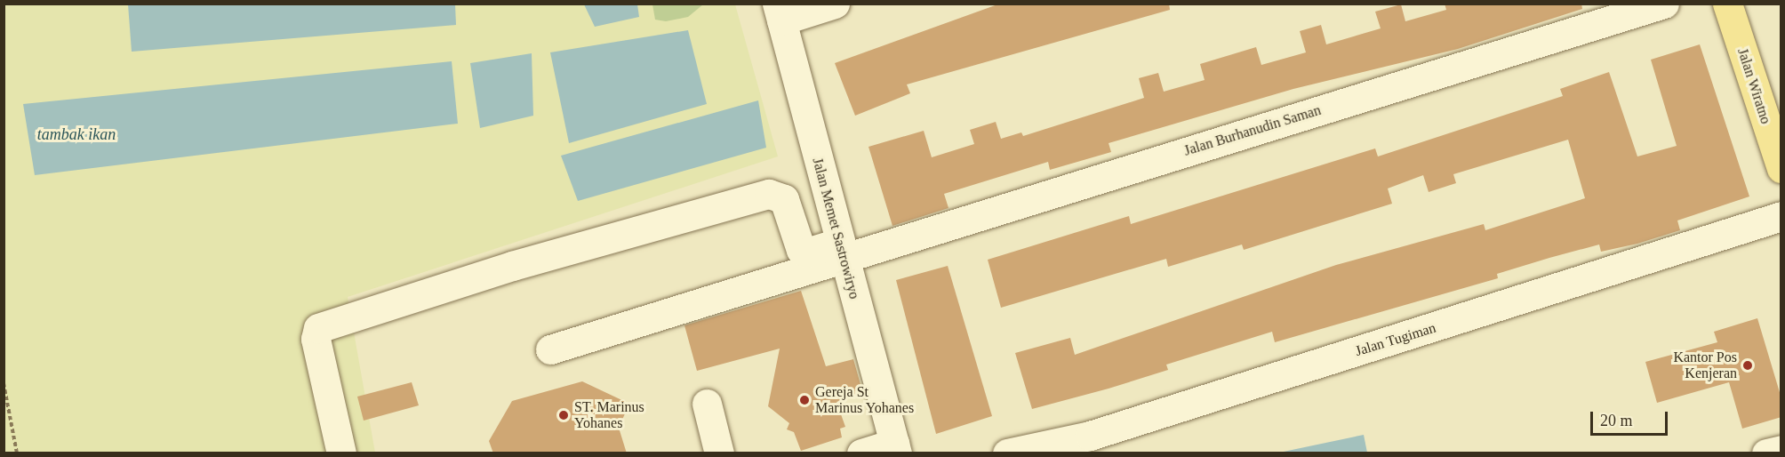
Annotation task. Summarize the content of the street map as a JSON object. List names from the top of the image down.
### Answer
{
  "streets": {
    "main road": ["Jalan Wiratno"],
    "street": ["Jalan Burhanudin Saman", "Jalan Memet Sastrowiryo", "Jalan Tugiman"]
  },
  "crossings": [
    ["Jalan Burhanudin Saman", "Jalan Memet Sastrowiryo"]
  ],
  "water": ["tambak ikan"],
  "places": ["Kantor Pos Kenjeran", "Gereja St Marinus Yohanes", "ST. Marinus Yohanes"],
  "scale_bar": "20 m"
}
